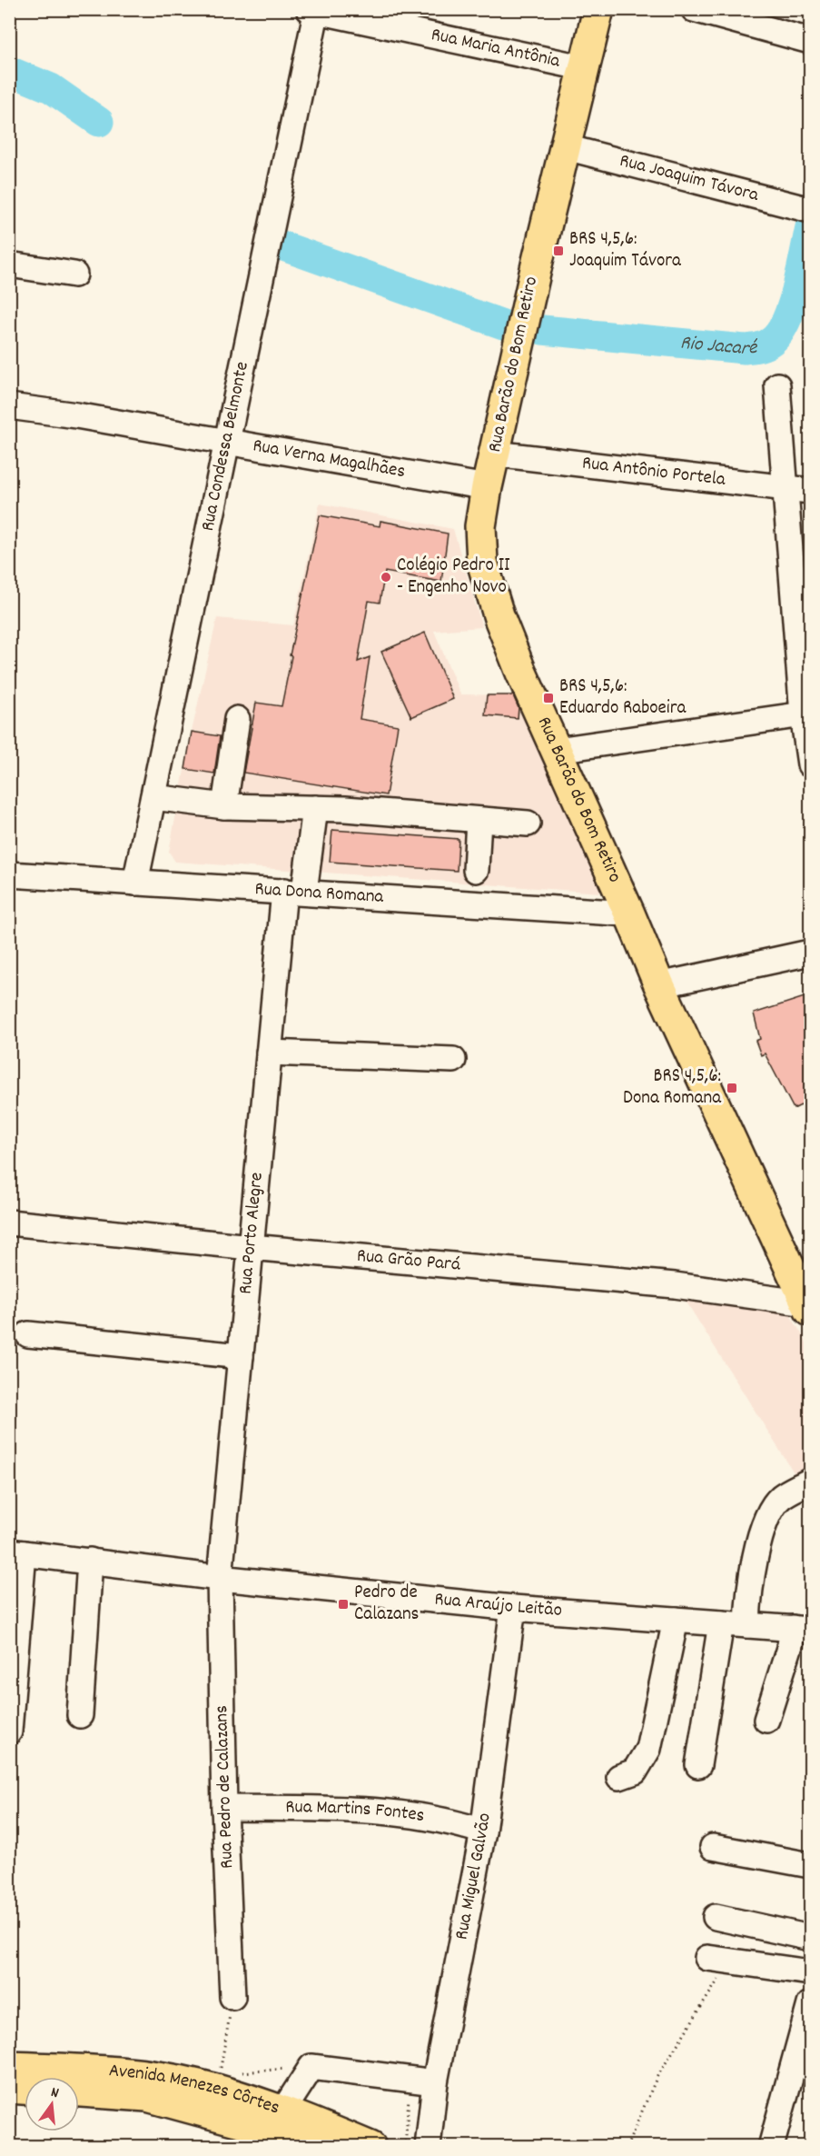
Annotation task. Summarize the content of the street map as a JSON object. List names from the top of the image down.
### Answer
{
  "streets": {
    "main road": ["Rua Barão do Bom Retiro", "Avenida Menezes Côrtes"],
    "street": [
      "Rua Maria Antônia",
      "Rua Joaquim Távora",
      "Rua Condessa Belmonte",
      "Rua Verna Magalhães",
      "Rua Antônio Portela",
      "Rua Dona Romana",
      "Rua Porto Alegre",
      "Rua Grão Pará",
      "Rua Araújo Leitão",
      "Rua Pedro de Calazans",
      "Rua Martins Fontes",
      "Rua Miguel Galvão"
    ]
  },
  "crossings": [
    ["Rua Maria Antônia", "Rua Barão do Bom Retiro"],
    ["Rua Maria Antônia", "Rua Condessa Belmonte"],
    ["Rua Joaquim Távora", "Rua Barão do Bom Retiro"],
    ["Rua Barão do Bom Retiro", "Rua Verna Magalhães"],
    ["Rua Barão do Bom Retiro", "Rua Antônio Portela"],
    ["Rua Barão do Bom Retiro", "Rua Dona Romana"],
    ["Rua Barão do Bom Retiro", "Rua Grão Pará"],
    ["Rua Condessa Belmonte", "Rua Verna Magalhães"],
    ["Rua Condessa Belmonte", "Rua Dona Romana"],
    ["Rua Dona Romana", "Rua Porto Alegre"],
    ["Rua Porto Alegre", "Rua Grão Pará"],
    ["Rua Porto Alegre", "Rua Araújo Leitão"],
    ["Rua Porto Alegre", "Rua Pedro de Calazans"],
    ["Rua Araújo Leitão", "Rua Pedro de Calazans"],
    ["Rua Araújo Leitão", "Rua Miguel Galvão"],
    ["Rua Pedro de Calazans", "Rua Martins Fontes"],
    ["Rua Martins Fontes", "Rua Miguel Galvão"]
  ],
  "water": ["Rio Jacaré"],
  "places": {
    "transit": [
      "BRS 4,5,6: Joaquim Távora",
      "BRS 4,5,6: Eduardo Raboeira",
      "BRS 4,5,6: Dona Romana",
      "Pedro de Calazans"
    ],
    "other": ["Colégio Pedro II - Engenho Novo"]
  },
  "north": "top"
}
